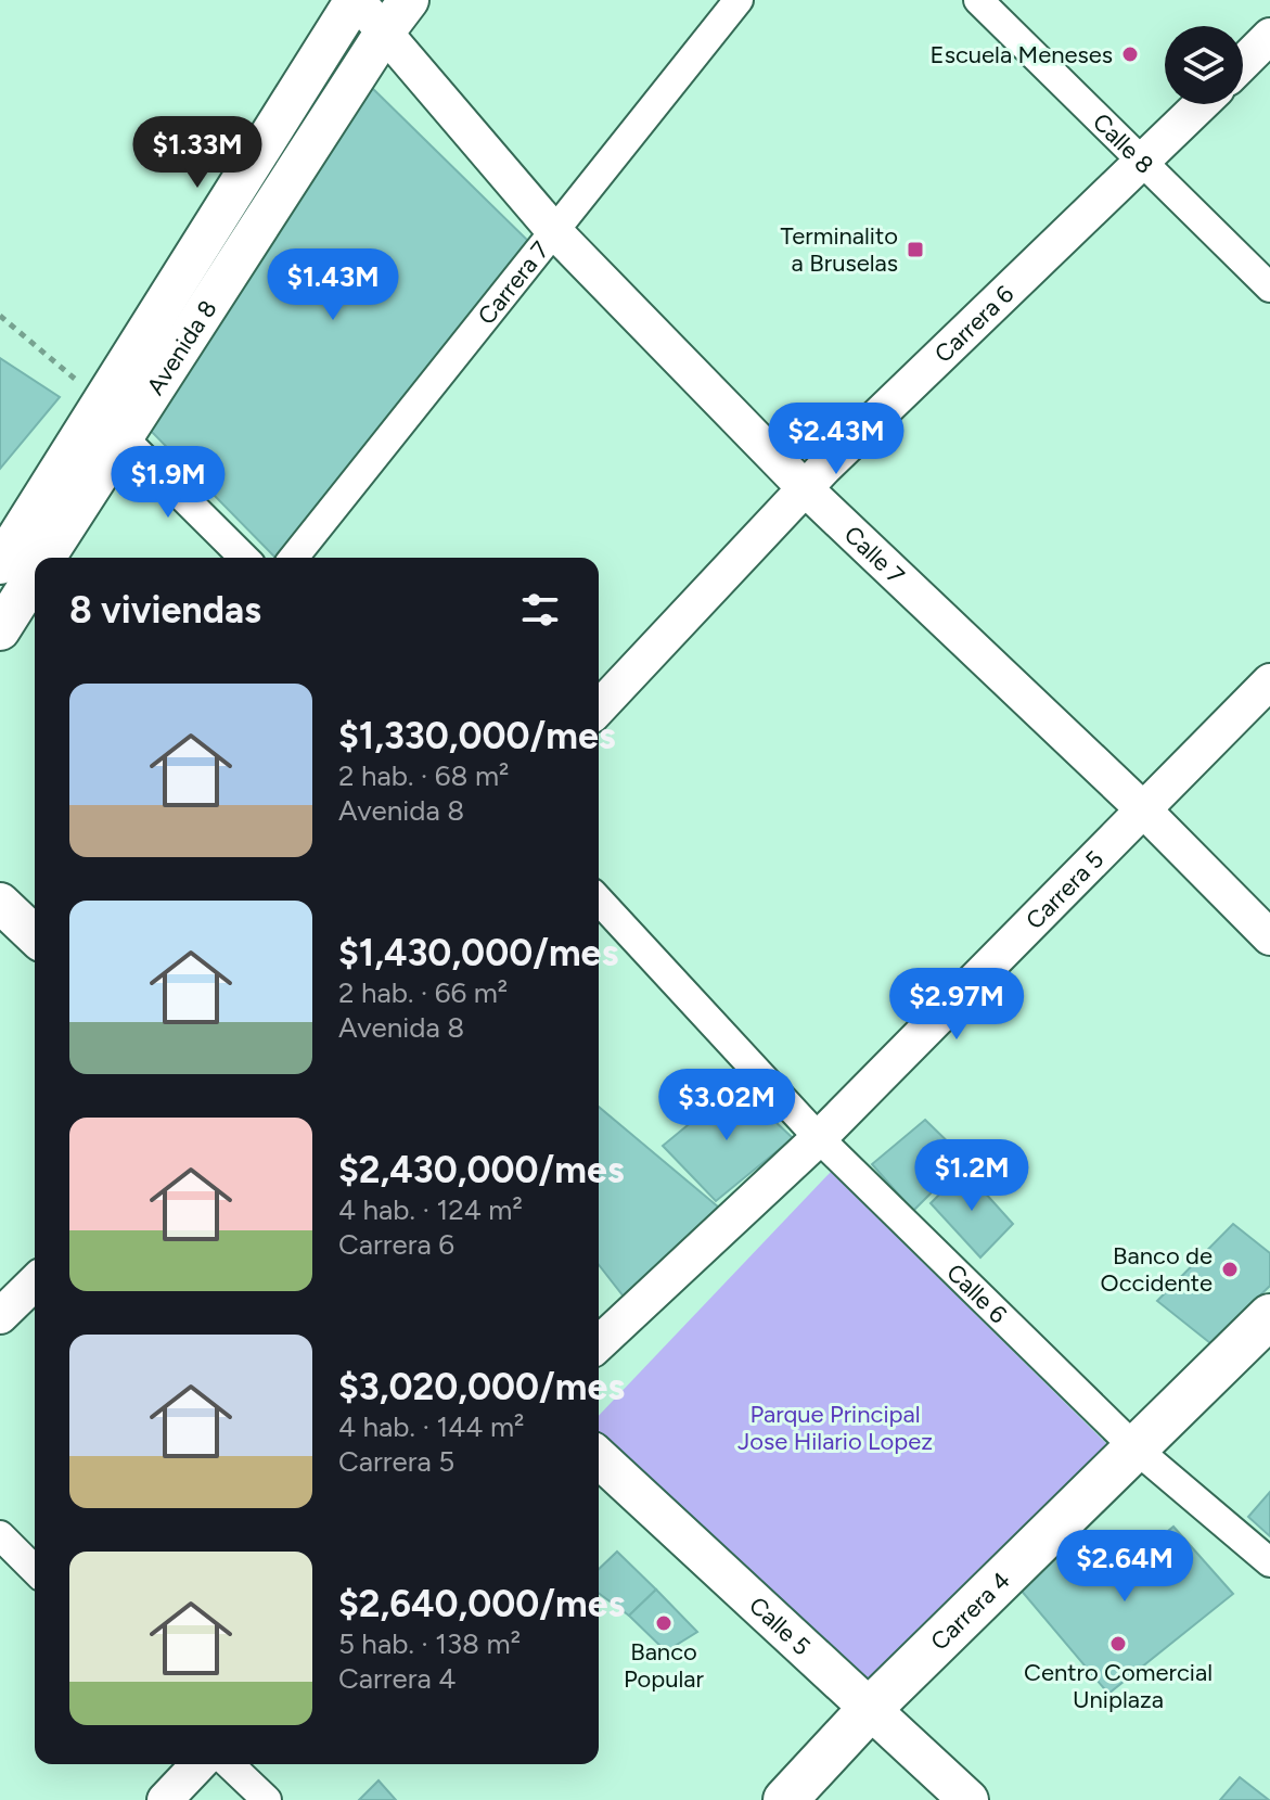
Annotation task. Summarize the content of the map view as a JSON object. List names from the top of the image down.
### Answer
{
  "streets": {
    "main road": ["Avenida 8", "Carrera 4", "Calle 5"],
    "street": [
      "Calle 8",
      "Carrera 7",
      "Carrera 6",
      "Calle 7",
      "Carrera 5",
      "Calle 6"
    ]
  },
  "crossings": [
    ["Calle 8", "Carrera 6"],
    ["Carrera 7", "Calle 7"],
    ["Carrera 6", "Calle 7"],
    ["Avenida 8", "Calle 7"],
    ["Calle 7", "Carrera 5"],
    ["Carrera 5", "Calle 6"],
    ["Calle 6", "Carrera 4"],
    ["Carrera 4", "Calle 5"]
  ],
  "parks": ["Parque Principal Jose Hilario Lopez"],
  "places": {
    "other": [
      "Escuela Meneses",
      "Banco de Occidente",
      "Banco Popular",
      "Centro Comercial Uniplaza"
    ],
    "transit": ["Terminalito a Bruselas"]
  },
  "page": {
    "price": [
      "$1.33M",
      "$1.43M",
      "$2.43M",
      "$1.9M",
      "$2.97M",
      "$3.02M",
      "$1.2M",
      "$2.64M"
    ],
    "heading": "8 viviendas",
    "list": [
      {
        "name": "$1,330,000/mes",
        "note": "2 hab. · 68 m² · Avenida 8"
      },
      {
        "name": "$1,430,000/mes",
        "note": "2 hab. · 66 m² · Avenida 8"
      },
      {
        "name": "$2,430,000/mes",
        "note": "4 hab. · 124 m² · Carrera 6"
      },
      {
        "name": "$3,020,000/mes",
        "note": "4 hab. · 144 m² · Carrera 5"
      },
      {
        "name": "$2,640,000/mes",
        "note": "5 hab. · 138 m² · Carrera 4"
      }
    ]
  }
}
